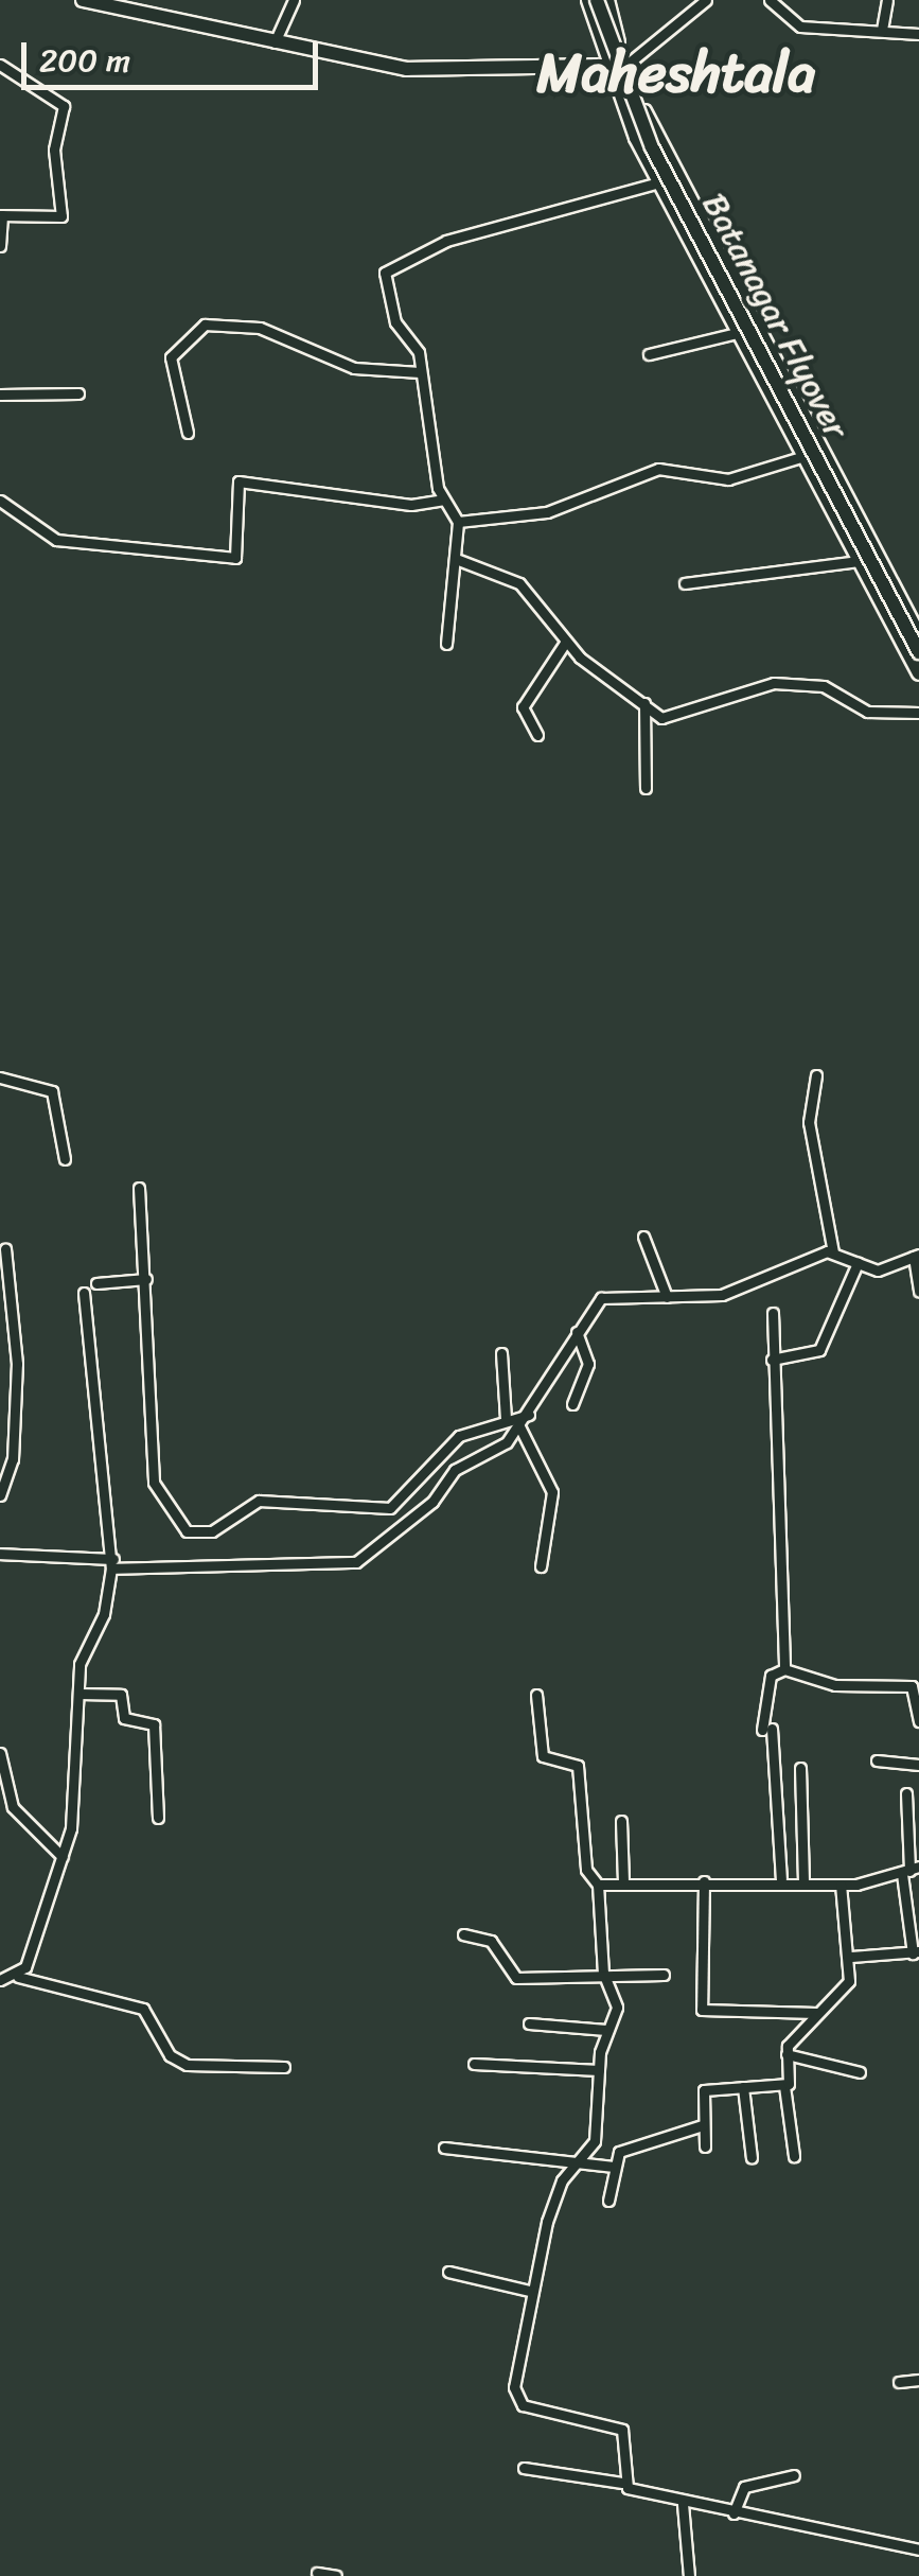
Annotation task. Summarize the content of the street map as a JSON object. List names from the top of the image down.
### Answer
{
  "streets": {
    "street": ["Batanagar Flyover"]
  },
  "districts": ["Maheshtala"],
  "scale_bar": "200 m"
}
